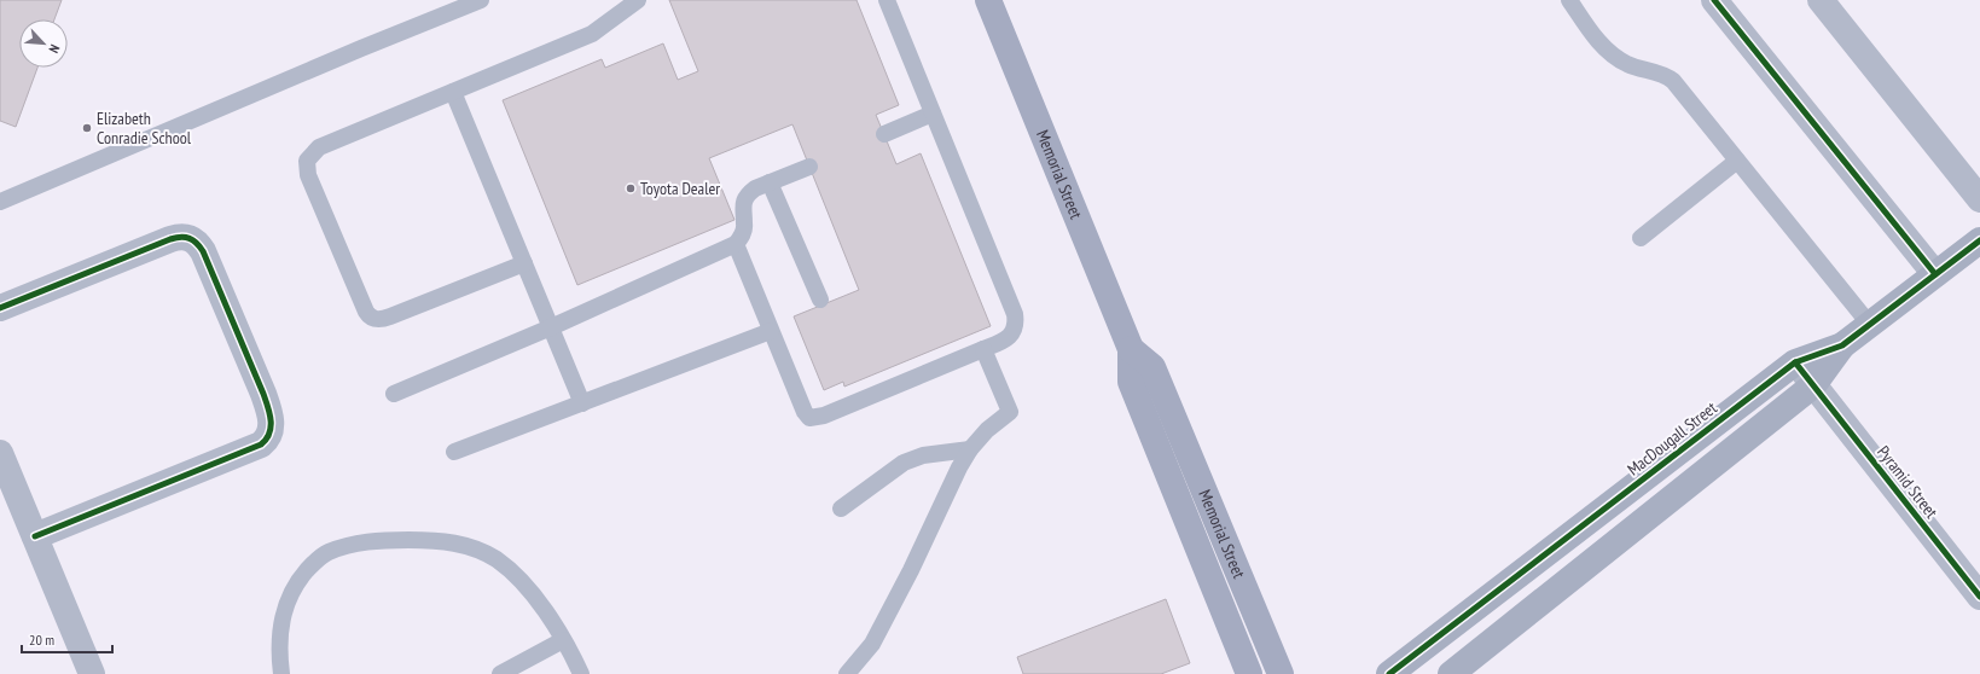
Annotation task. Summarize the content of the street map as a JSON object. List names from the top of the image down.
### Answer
{
  "streets": {
    "highway": ["Memorial Street"],
    "street": ["MacDougall Street", "Pyramid Street"]
  },
  "crossings": [
    ["MacDougall Street", "Pyramid Street"]
  ],
  "places": ["Elizabeth Conradie School", "Toyota Dealer"],
  "scale_bar": "20 m",
  "north": "bottom right"
}
